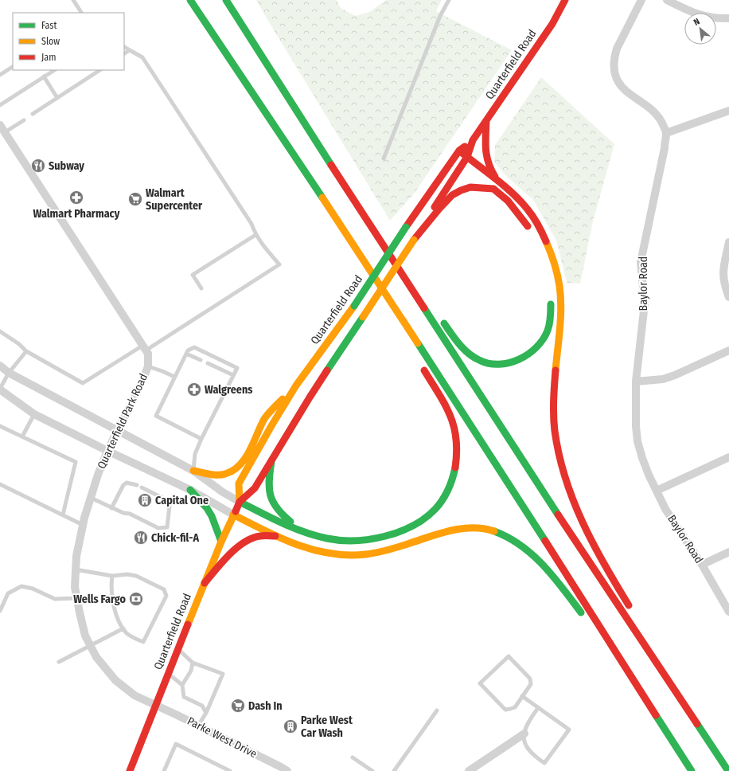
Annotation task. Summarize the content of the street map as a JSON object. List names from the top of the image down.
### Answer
{
  "streets": {
    "main road": ["Quarterfield Road"],
    "street": ["Baylor Road", "Quarterfield Park Road", "Parke West Drive"]
  },
  "crossings": [
    ["Quarterfield Road", "Quarterfield Park Road"],
    ["Quarterfield Road", "Parke West Drive"],
    ["Quarterfield Park Road", "Parke West Drive"]
  ],
  "places": {
    "restaurant": ["Subway", "Chick-fil-A"],
    "pharmacy": ["Walmart Pharmacy", "Walgreens"],
    "supermarket": ["Walmart Supercenter", "Dash In"],
    "building": ["Capital One", "Parke West Car Wash"],
    "bank": ["Wells Fargo"]
  },
  "legend": ["Fast", "Slow", "Jam"],
  "north": "top left"
}
